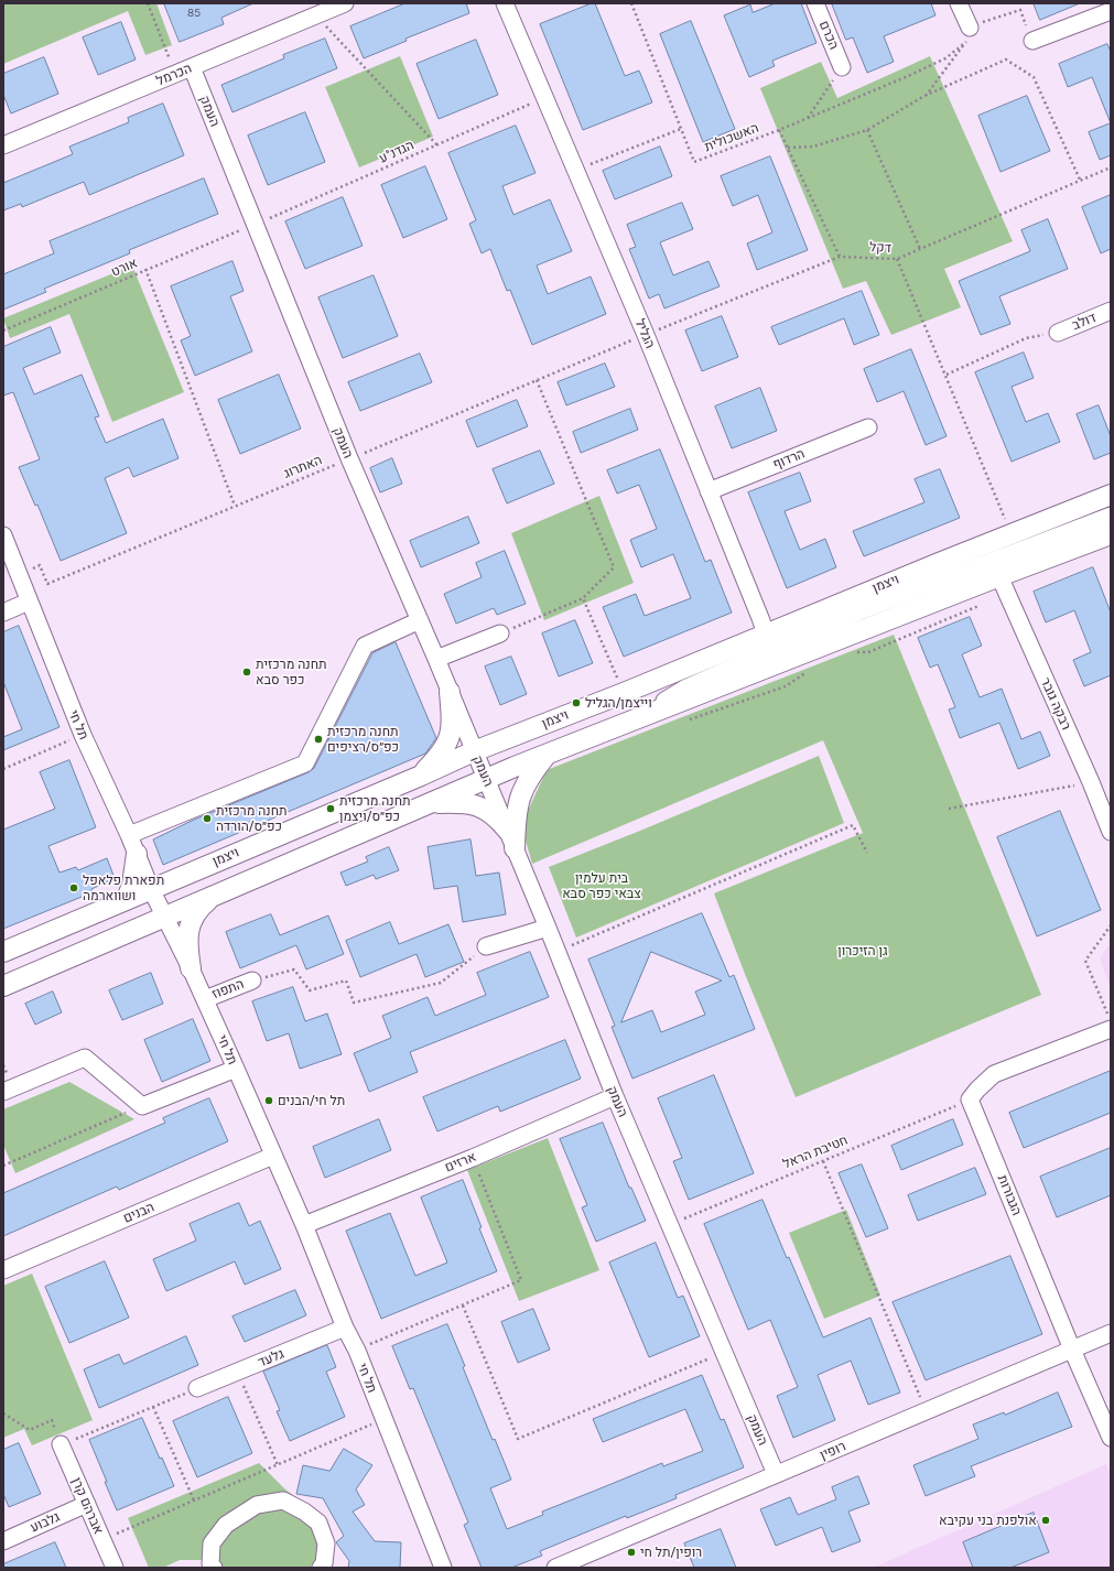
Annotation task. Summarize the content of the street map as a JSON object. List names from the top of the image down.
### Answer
{
  "streets": {
    "main road": ["ויצמן"],
    "street": [
      "הכרם",
      "הכרמל",
      "העמק",
      "דולב",
      "הגליל",
      "הרדוף",
      "רבקה גובר",
      "תל חי",
      "התפוז",
      "ארזים",
      "הגבורות",
      "הבנים",
      "גלעד",
      "רופין",
      "אברהם קרן",
      "גלבוע"
    ],
    "path": [
      "האשכולית",
      "הגדנ\"ע",
      "דקל",
      "אורט",
      "האתרוג",
      "חטיבת הראל"
    ]
  },
  "crossings": [
    ["הכרמל", "העמק"],
    ["העמק", "הגדנ\"ע"],
    ["העמק", "אורט"],
    ["העמק", "האתרוג"],
    ["העמק", "ויצמן"],
    ["העמק", "חטיבת הראל"],
    ["העמק", "ארזים"],
    ["העמק", "רופין"],
    ["האשכולית", "דקל"],
    ["הגדנ\"ע", "אורט"],
    ["הגדנ\"ע", "הגליל"],
    ["דקל", "הגליל"],
    ["דקל", "האתרוג"],
    ["הגליל", "הרדוף"],
    ["הגליל", "האתרוג"],
    ["הגליל", "ויצמן"],
    ["האתרוג", "תל חי"],
    ["ויצמן", "רבקה גובר"],
    ["ויצמן", "תל חי"],
    ["תל חי", "התפוז"],
    ["תל חי", "ארזים"],
    ["תל חי", "הבנים"],
    ["תל חי", "גלעד"],
    ["חטיבת הראל", "הגבורות"],
    ["הגבורות", "רופין"],
    ["אברהם קרן", "גלבוע"]
  ],
  "parks": ["בית עלמין צבאי כפר סבא", "גן הזיכרון"],
  "places": [
    "תחנה מרכזית כפר סבא",
    "וייצמן/הגליל",
    "תחנה מרכזית כפ״ס/רציפים",
    "תחנה מרכזית כפ״ס/ויצמן",
    "תחנה מרכזית כפ״ס/הורדה",
    "תפארת פלאפל ושווארמה",
    "תל חי/הבנים",
    "אולפנת בני עקיבא",
    "רופין/תל חי"
  ],
  "house_numbers": ["85"]
}
